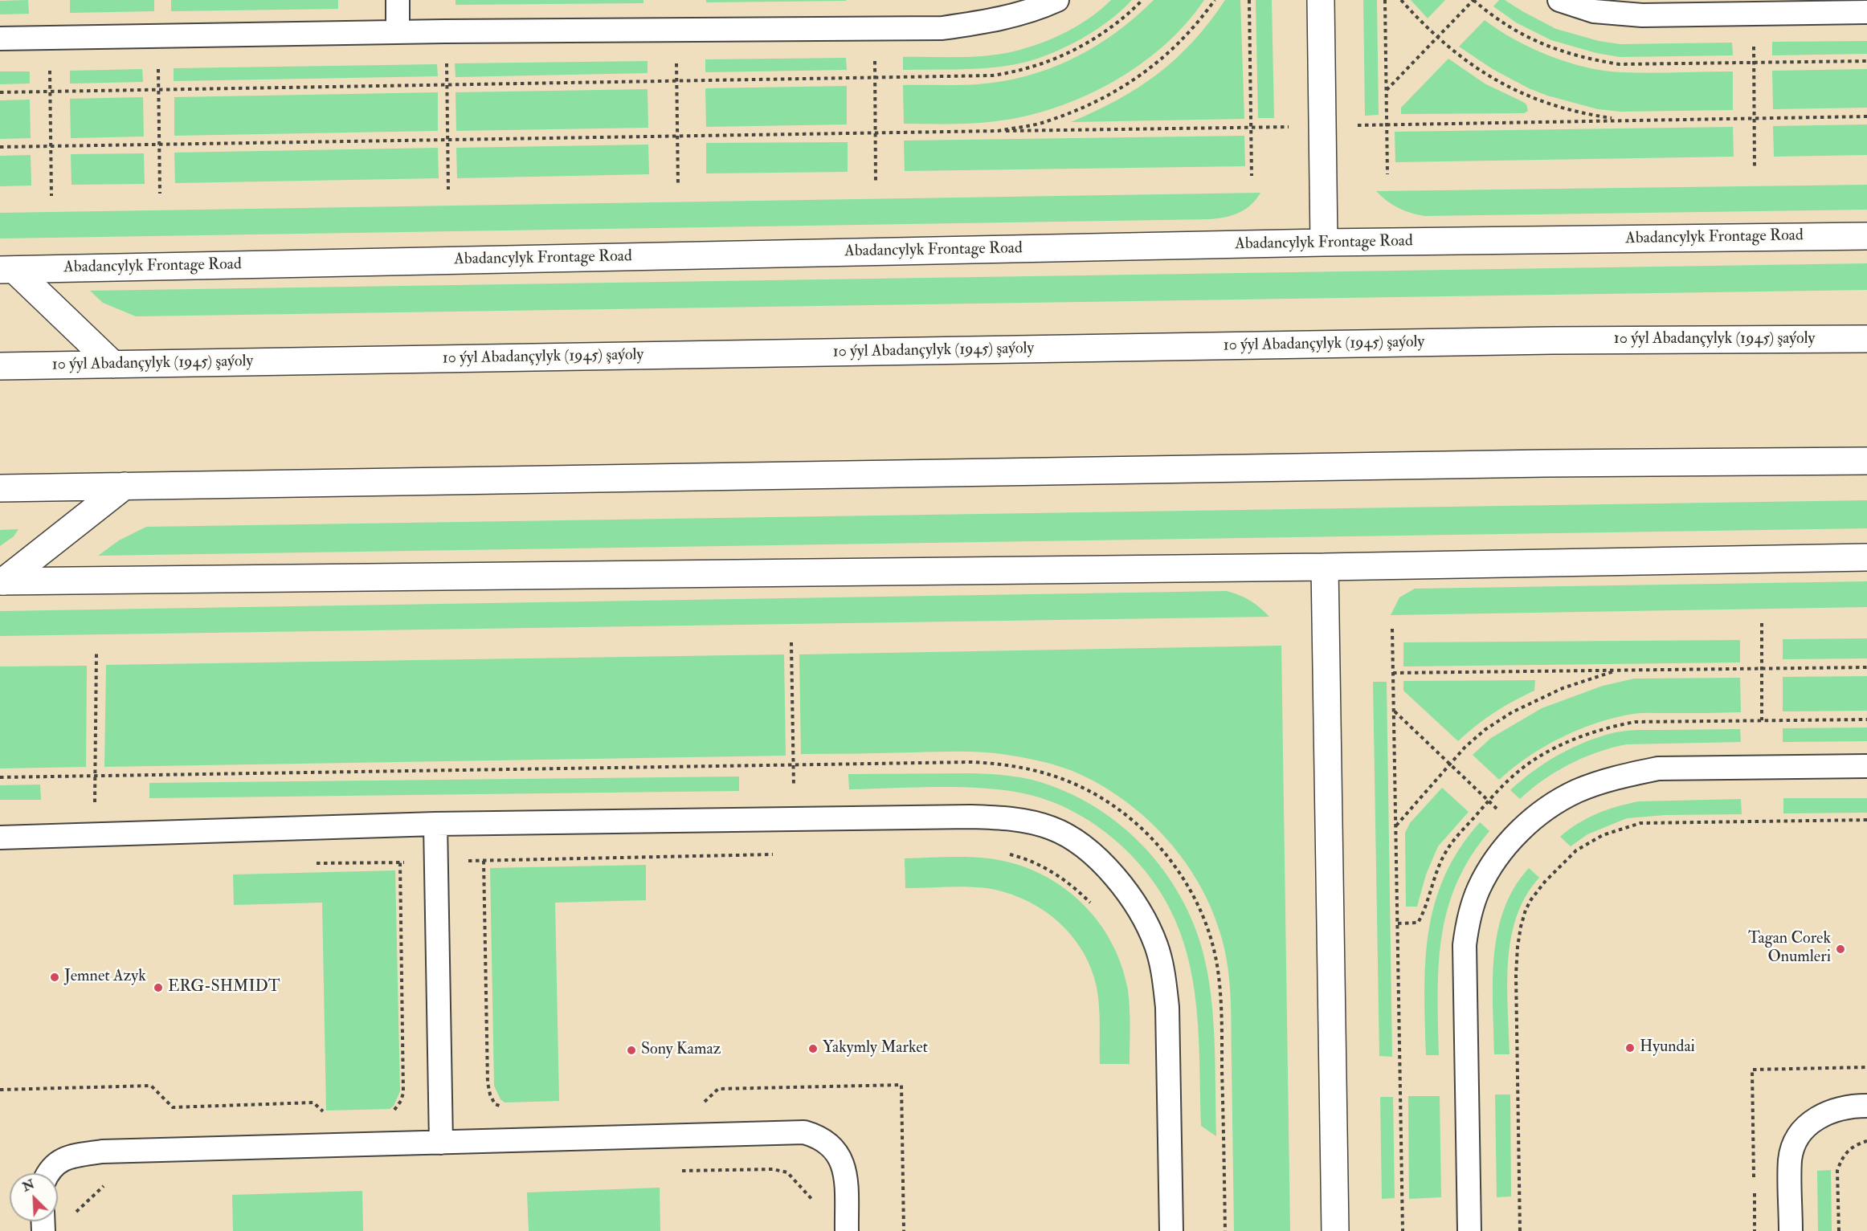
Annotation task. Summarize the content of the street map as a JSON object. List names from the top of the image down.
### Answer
{
  "streets": {
    "street": ["Abadancylyk Frontage Road", "10 ýyl Abadançylyk (1945) şaýoly"]
  },
  "places": [
    "Tagan Corek Onumleri",
    "Jemnet Azyk",
    "ERG-SHMIDT",
    "Hyundai",
    "Yakymly Market",
    "Sony Kamaz"
  ],
  "north": "top left"
}
